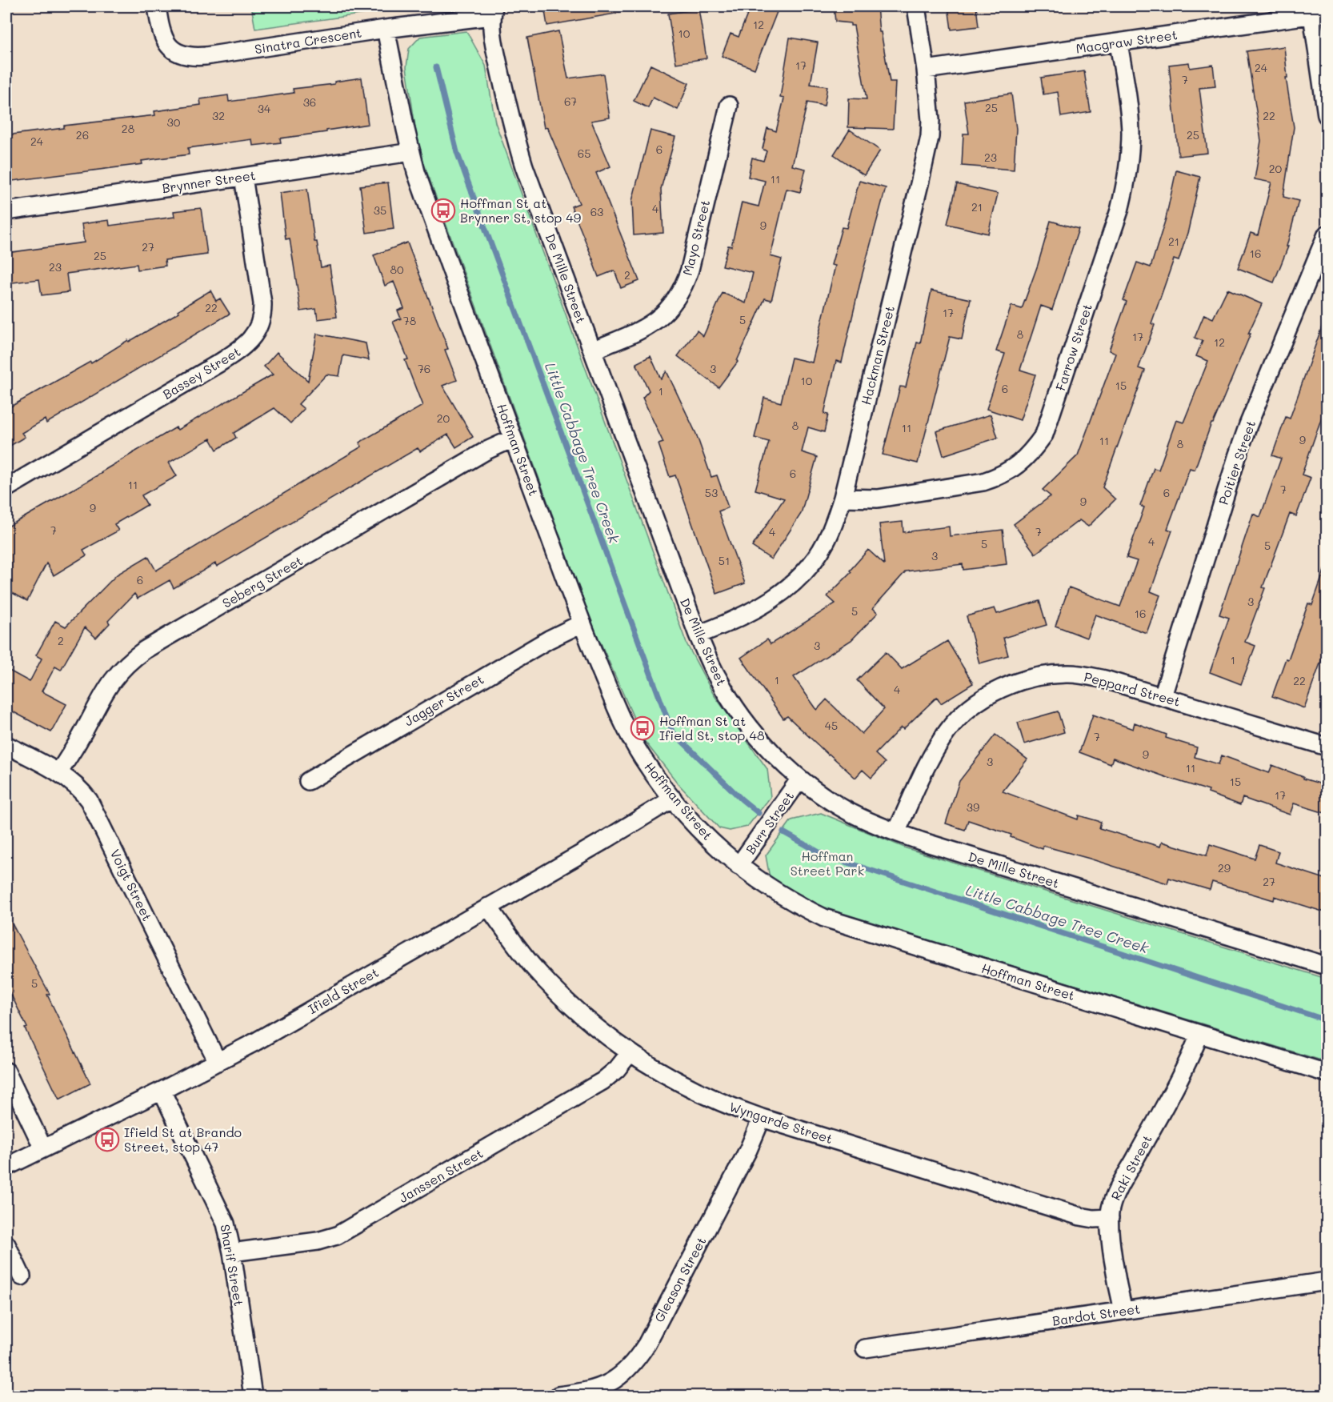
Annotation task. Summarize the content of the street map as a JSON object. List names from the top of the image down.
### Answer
{
  "streets": {
    "street": [
      "Sinatra Crescent",
      "Macgraw Street",
      "Brynner Street",
      "Mayo Street",
      "De Mille Street",
      "Farrow Street",
      "Hackman Street",
      "Bassey Street",
      "Hoffman Street",
      "Poitier Street",
      "Seberg Street",
      "Peppard Street",
      "Jagger Street",
      "Burr Street",
      "Voigt Street",
      "Ifield Street",
      "Wyngarde Street",
      "Raki Street",
      "Janssen Street",
      "Sharif Street",
      "Gleason Street",
      "Bardot Street"
    ]
  },
  "crossings": [
    ["Sinatra Crescent", "De Mille Street"],
    ["Sinatra Crescent", "Hoffman Street"],
    ["Macgraw Street", "Farrow Street"],
    ["Macgraw Street", "Hackman Street"],
    ["Brynner Street", "Bassey Street"],
    ["Brynner Street", "Hoffman Street"],
    ["Mayo Street", "De Mille Street"],
    ["De Mille Street", "Hackman Street"],
    ["De Mille Street", "Peppard Street"],
    ["De Mille Street", "Burr Street"],
    ["Farrow Street", "Hackman Street"],
    ["Hoffman Street", "Seberg Street"],
    ["Hoffman Street", "Jagger Street"],
    ["Hoffman Street", "Burr Street"],
    ["Hoffman Street", "Ifield Street"],
    ["Hoffman Street", "Raki Street"],
    ["Poitier Street", "Peppard Street"],
    ["Seberg Street", "Voigt Street"],
    ["Voigt Street", "Ifield Street"],
    ["Ifield Street", "Wyngarde Street"],
    ["Ifield Street", "Sharif Street"],
    ["Wyngarde Street", "Raki Street"],
    ["Wyngarde Street", "Janssen Street"],
    ["Wyngarde Street", "Gleason Street"],
    ["Raki Street", "Bardot Street"],
    ["Janssen Street", "Sharif Street"]
  ],
  "water": ["Little Cabbage Tree Creek"],
  "parks": ["Hoffman Street Park"],
  "places": {
    "bus stop": ["Hoffman St at Brynner St, stop 49", "Hoffman St at Ifield St, stop 48", "Ifield St at Brando Street, stop 47"]
  },
  "house_numbers": [
    "12",
    "10",
    "17",
    "24",
    "7",
    "67",
    "36",
    "25",
    "34",
    "32",
    "22",
    "30",
    "28",
    "26",
    "25",
    "24",
    "6",
    "65",
    "23",
    "20",
    "11",
    "21",
    "4",
    "35",
    "63",
    "9",
    "21",
    "27",
    "16",
    "25",
    "23",
    "80",
    "2",
    "22",
    "17",
    "5",
    "78",
    "8",
    "17",
    "12",
    "76",
    "3",
    "10",
    "15",
    "6",
    "1",
    "20",
    "8",
    "11",
    "9",
    "11",
    "8",
    "6",
    "11",
    "7",
    "53",
    "6",
    "9",
    "9",
    "7",
    "4",
    "7",
    "4",
    "5",
    "5",
    "3",
    "51",
    "6",
    "3",
    "5",
    "16",
    "2",
    "3",
    "1",
    "1",
    "22",
    "4",
    "45",
    "7",
    "9",
    "3",
    "11",
    "15",
    "17",
    "39",
    "29",
    "27",
    "5"
  ]
}
